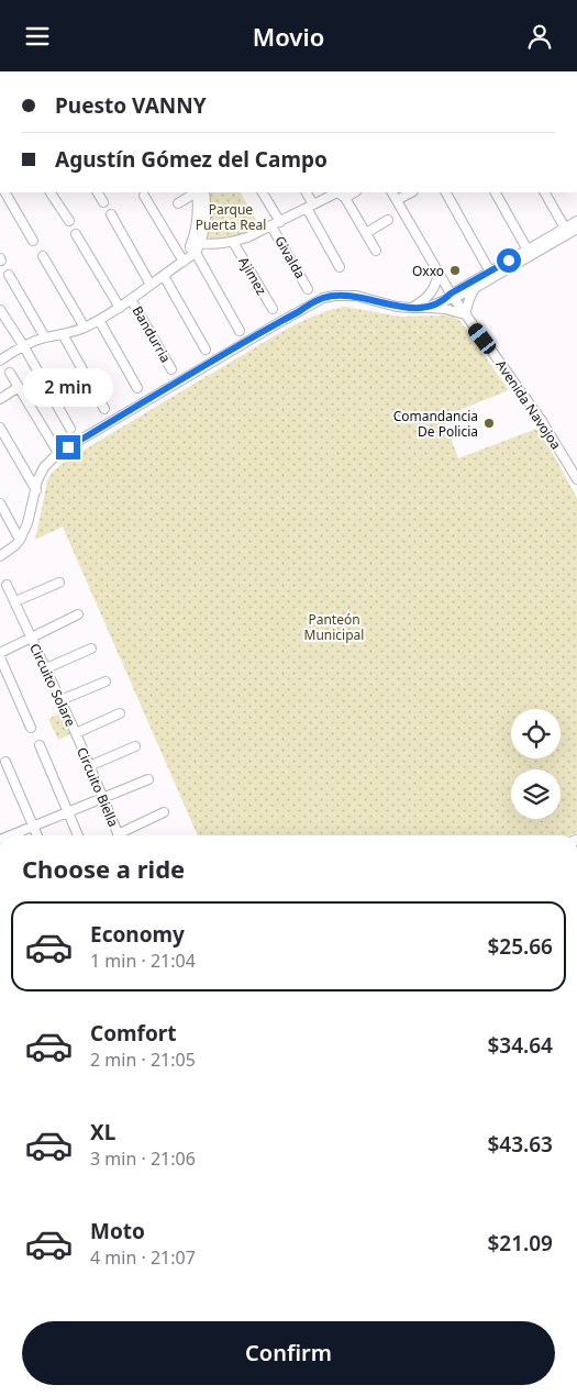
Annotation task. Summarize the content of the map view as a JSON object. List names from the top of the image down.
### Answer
{
  "streets": {
    "street": [
      "Givalda",
      "Ajimez",
      "Bandurria",
      "Avenida Navojoa",
      "Circuito Solare",
      "Circuito Biella"
    ]
  },
  "crossings": [
    ["Circuito Solare", "Circuito Biella"]
  ],
  "parks": ["Parque Puerta Real", "Panteón Municipal"],
  "places": ["Oxxo", "Comandancia De Policia"],
  "page": {
    "header": "Movio",
    "banner": ["Puesto VANNY", "Agustín Gómez del Campo"],
    "bubble": "2 min",
    "heading": "Choose a ride",
    "list": [
      {
        "name": "Economy",
        "note": "1 min · 21:04",
        "value": "$25.66"
      },
      {
        "name": "Comfort",
        "note": "2 min · 21:05",
        "value": "$34.64"
      },
      {
        "name": "XL",
        "note": "3 min · 21:06",
        "value": "$43.63"
      },
      {
        "name": "Moto",
        "note": "4 min · 21:07",
        "value": "$21.09"
      }
    ],
    "buttons": "Confirm"
  }
}
